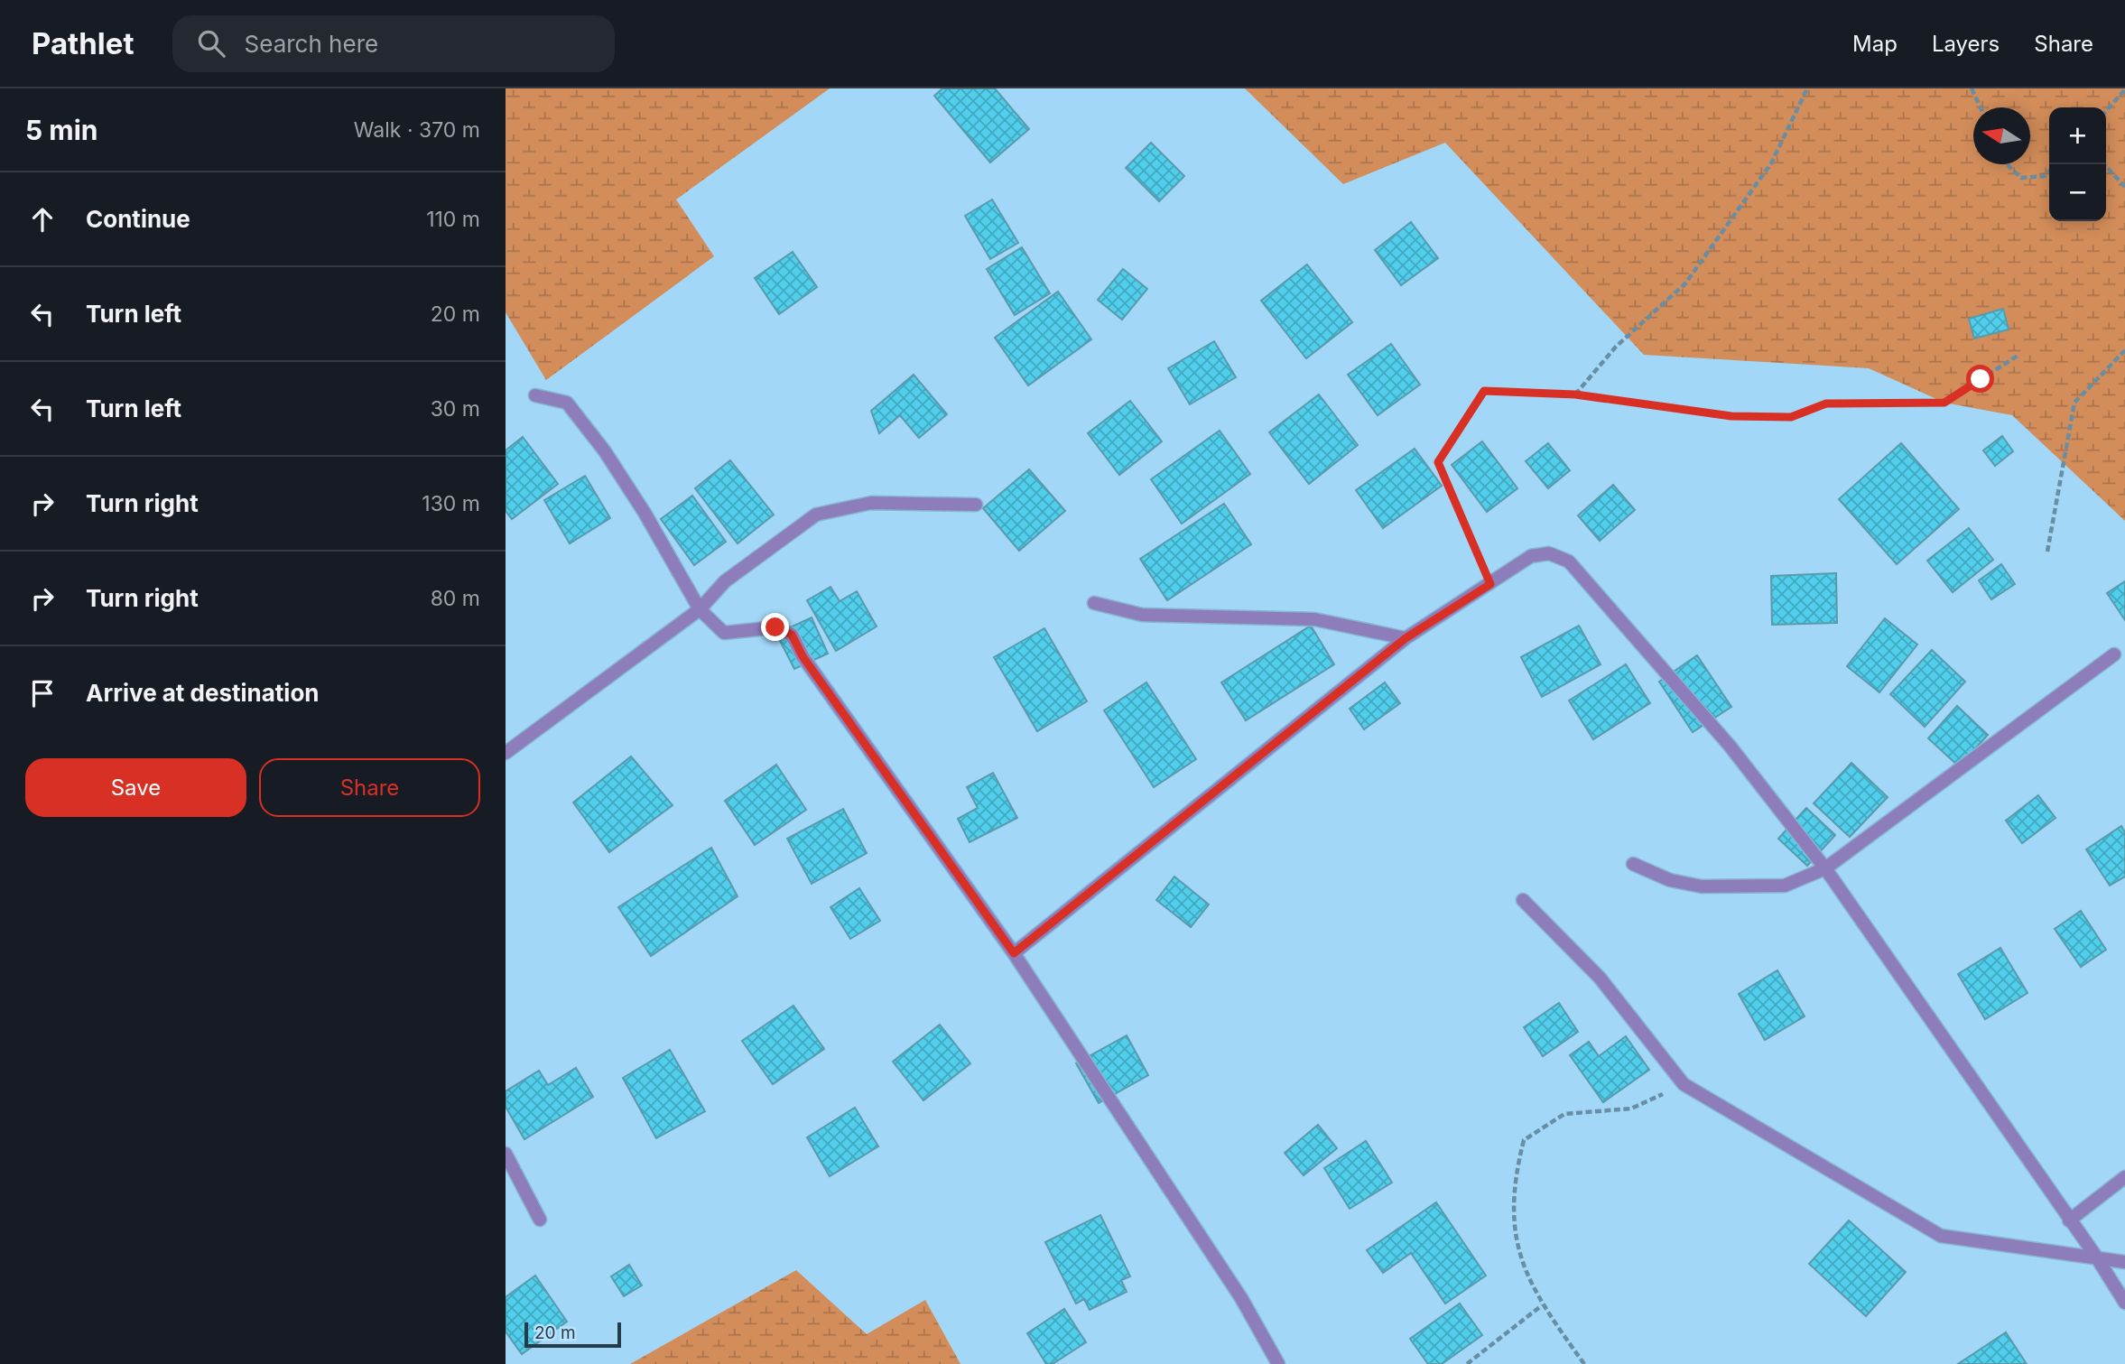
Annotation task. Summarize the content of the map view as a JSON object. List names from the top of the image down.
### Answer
{
  "scale_bar": "20 m",
  "north": "left",
  "page": {
    "header": "Pathlet",
    "search": "Search here",
    "nav": ["Map", "Layers", "Share"],
    "heading": ["5 min", "Walk · 370 m"],
    "map_buttons": ["+", "−"],
    "list": [
      ["Continue", "110 m"],
      ["Turn left", "20 m"],
      ["Turn left", "30 m"],
      ["Turn right", "130 m"],
      ["Turn right", "80 m"],
      "Arrive at destination"
    ],
    "buttons": ["Save", "Share"],
    "scale": "20 m"
  }
}
